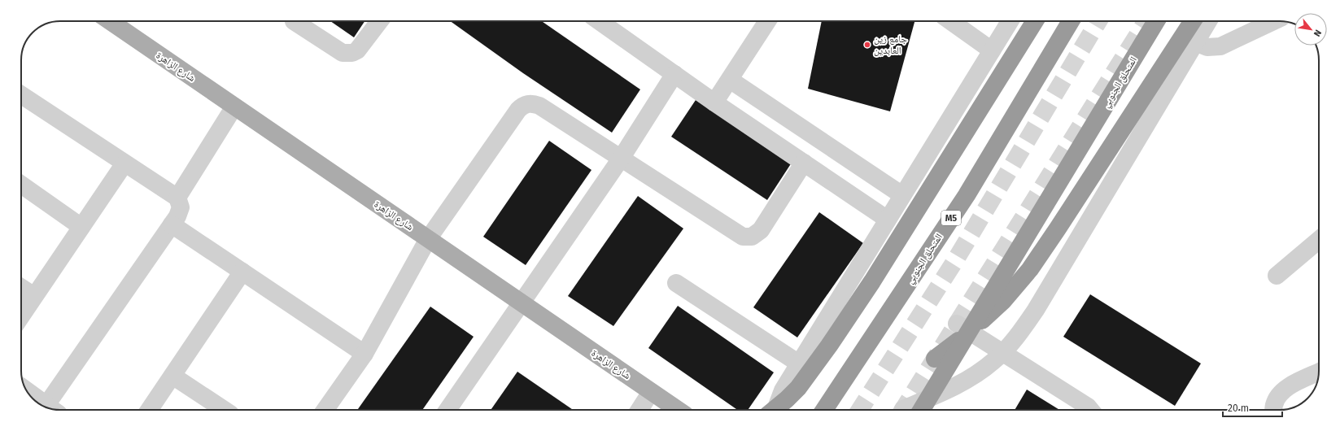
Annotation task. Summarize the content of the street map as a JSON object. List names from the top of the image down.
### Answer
{
  "streets": {
    "highway": ["المتحلق الجنوبي", "M5"],
    "main road": ["شارع الزاهرة"]
  },
  "places": ["جامع زين العابدين"],
  "scale_bar": "20 m",
  "north": "bottom right"
}
